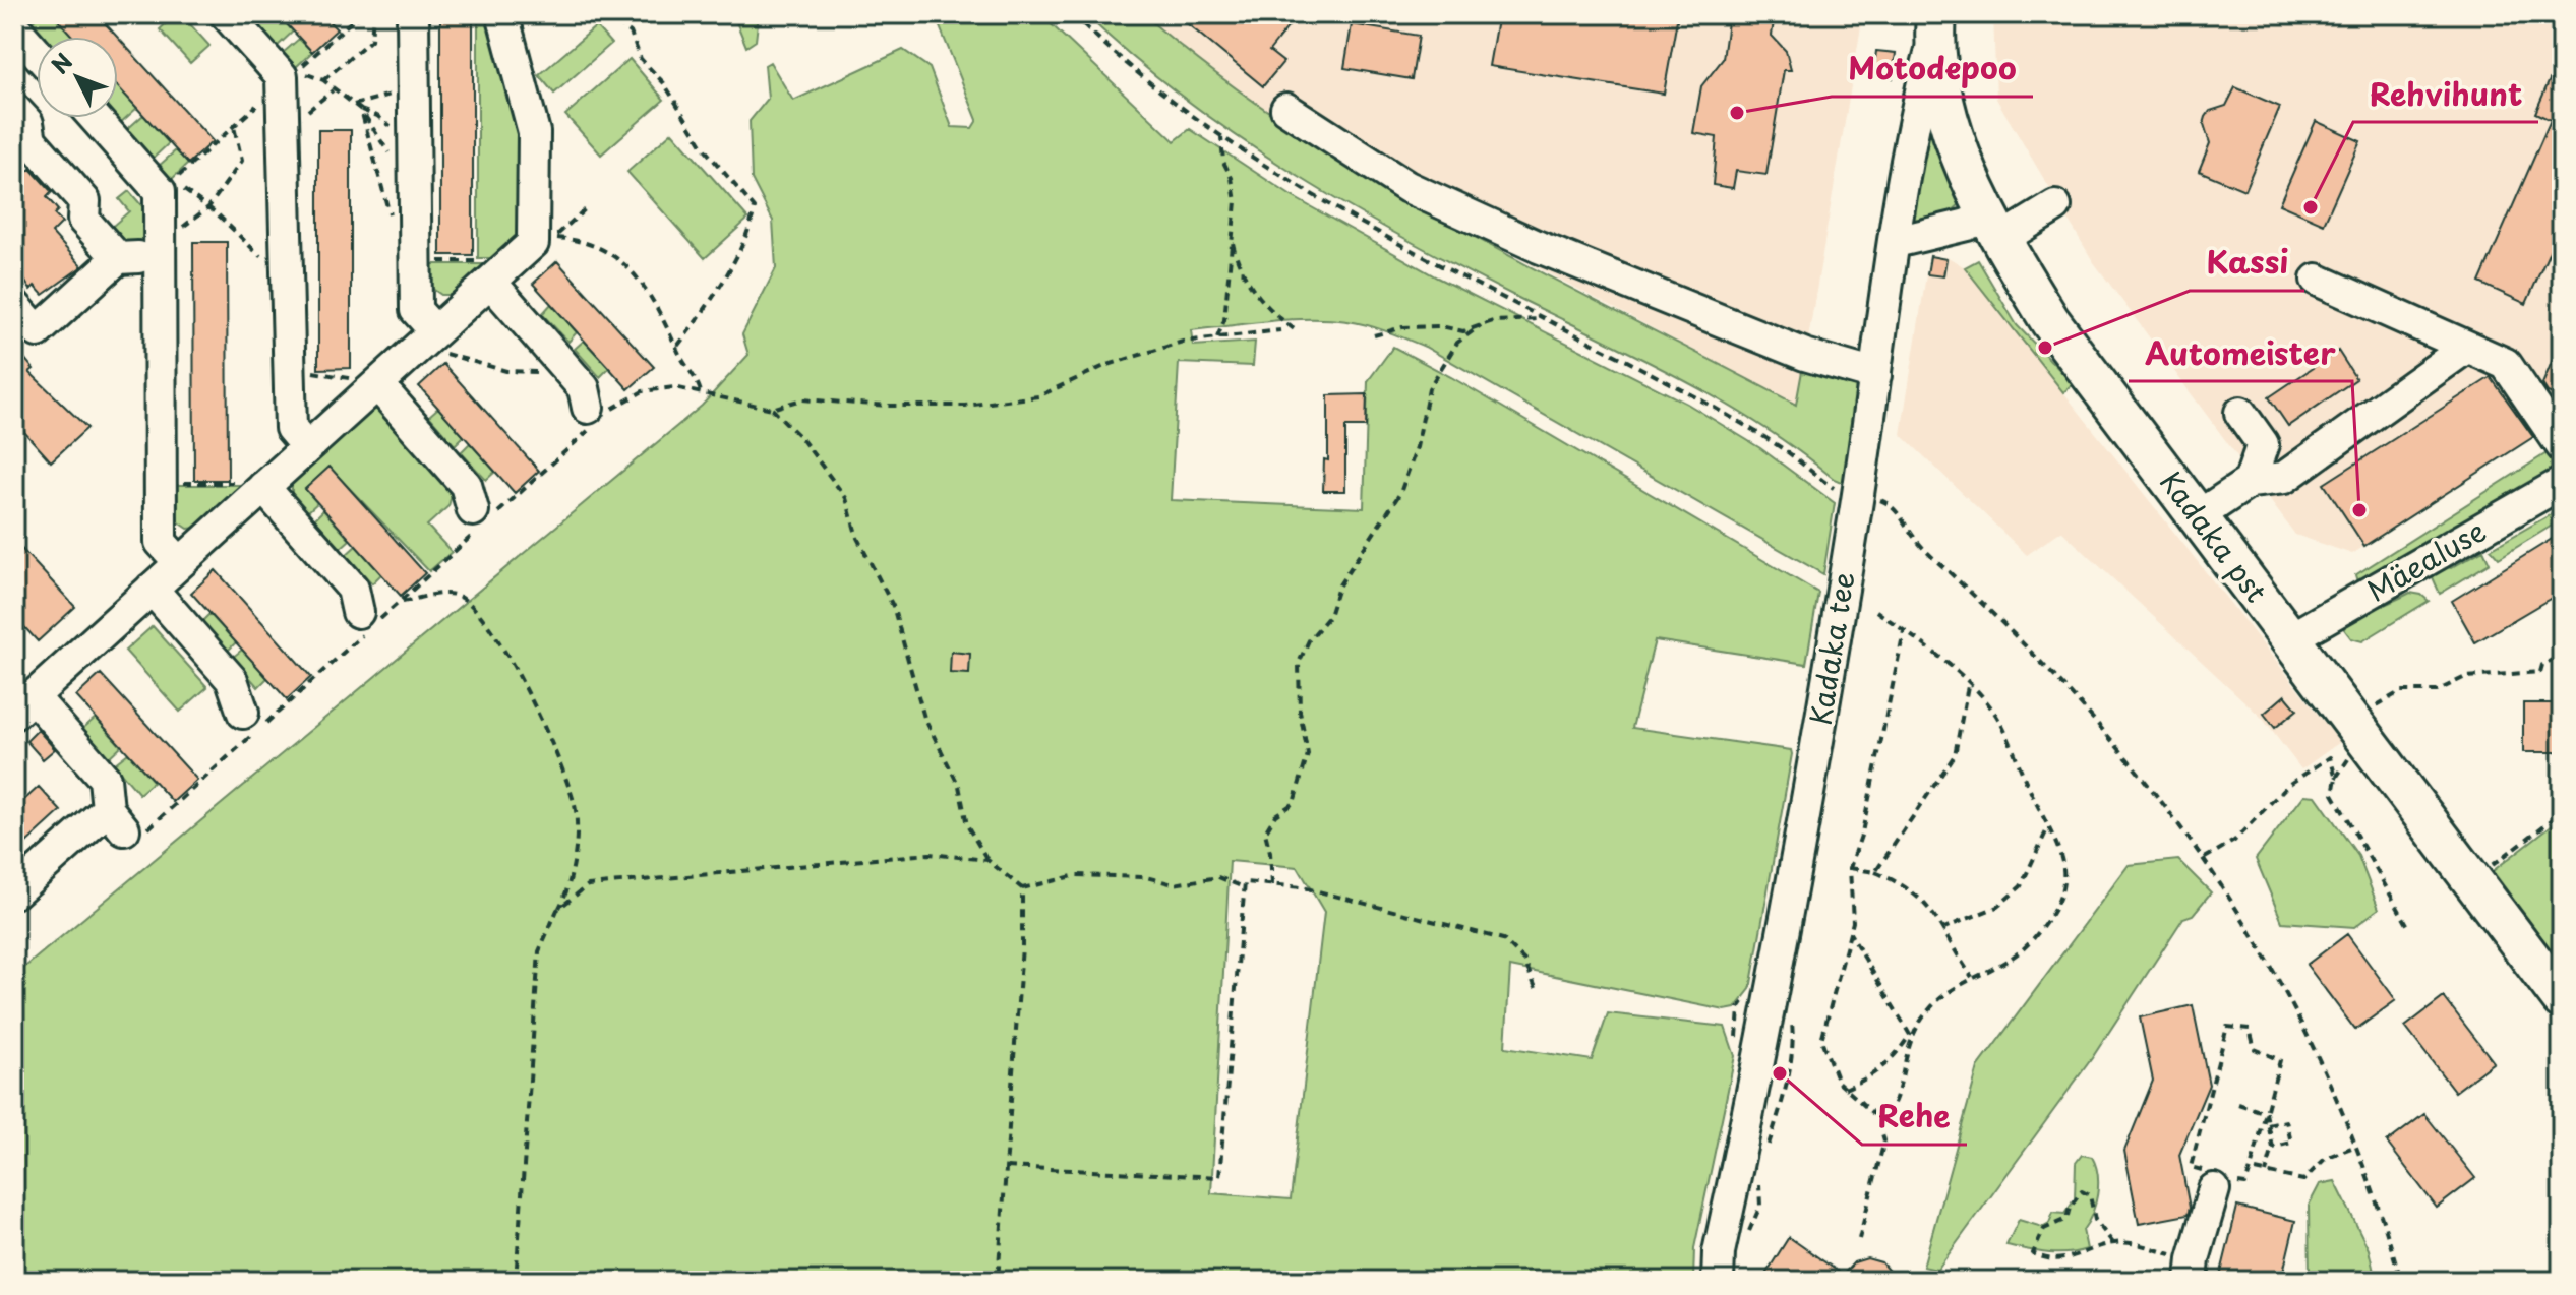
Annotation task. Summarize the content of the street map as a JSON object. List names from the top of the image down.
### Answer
{
  "streets": {
    "main road": ["Kadaka pst"],
    "street": ["Mäealuse", "Kadaka tee"]
  },
  "crossings": [
    ["Kadaka pst", "Mäealuse"],
    ["Kadaka pst", "Kadaka tee"]
  ],
  "places": [
    "Motodepoo",
    "Rehvihunt",
    "Kassi",
    "Automeister",
    "Rehe"
  ],
  "north": "top left"
}
